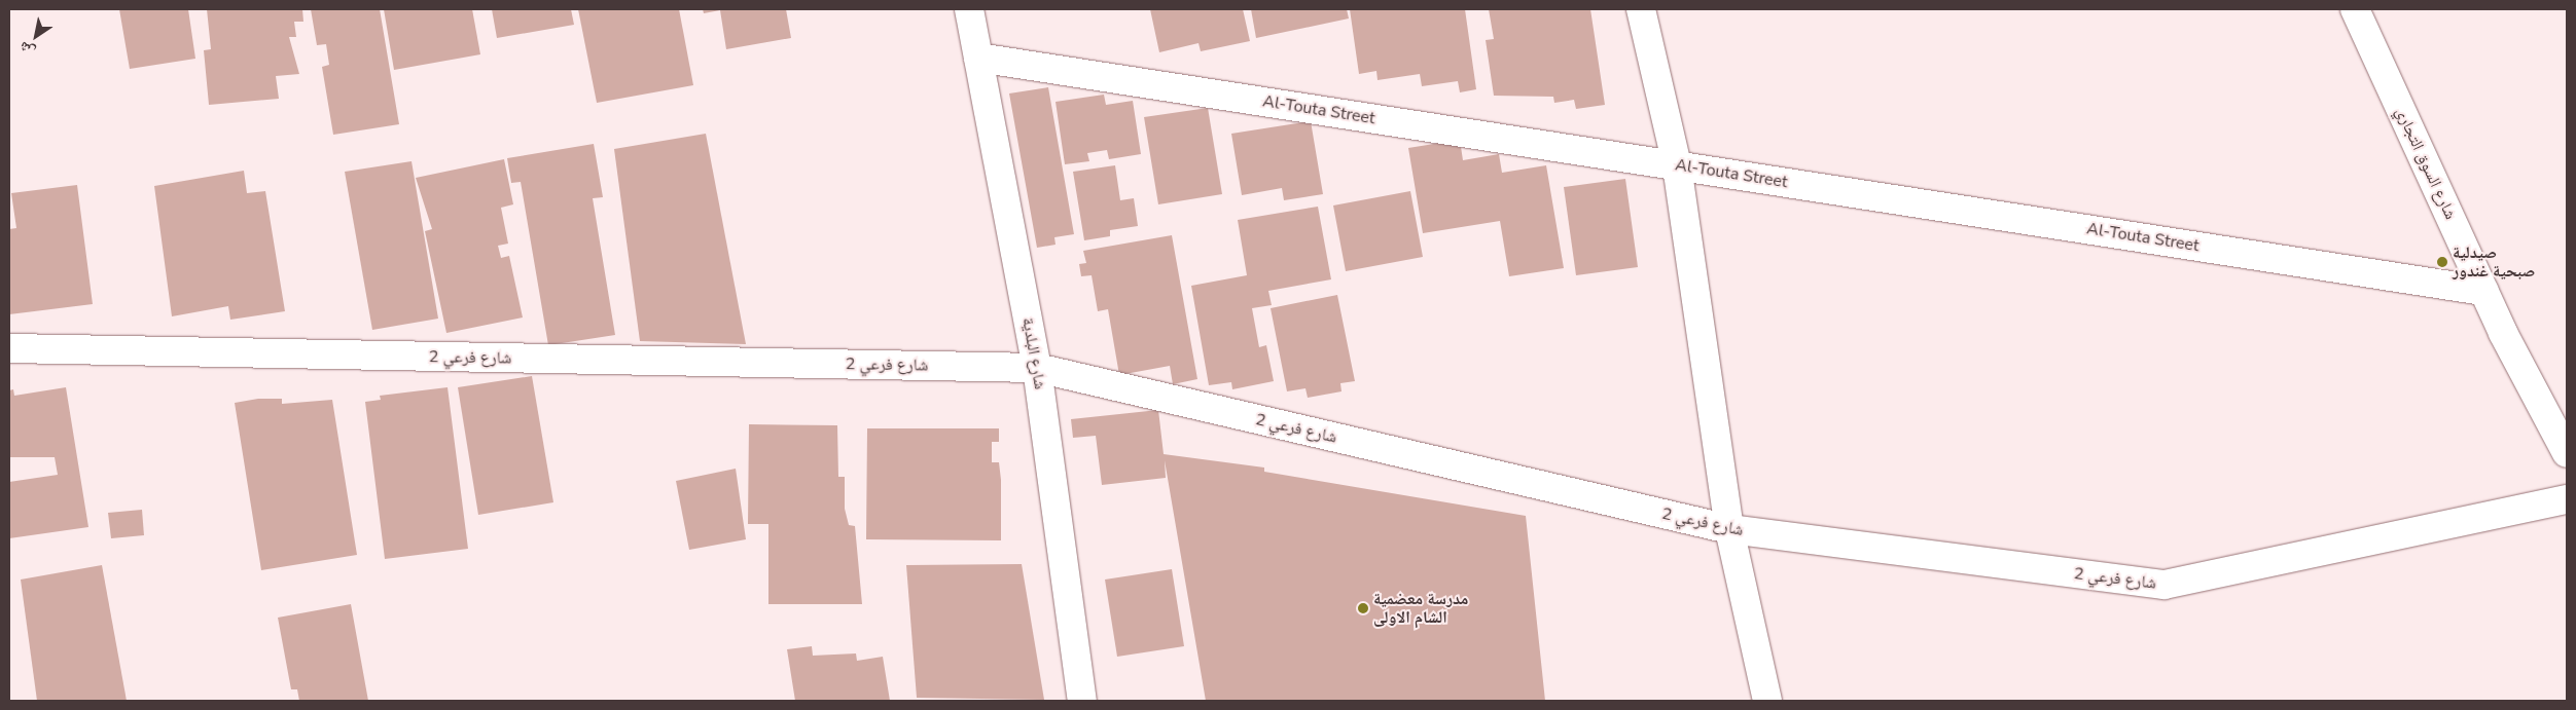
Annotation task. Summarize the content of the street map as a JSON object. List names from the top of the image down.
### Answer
{
  "streets": {
    "street": [
      "Al-Touta Street",
      "شارع السوق التجاري",
      "شارع البلدية",
      "شارع فرعي 2"
    ]
  },
  "crossings": [
    ["Al-Touta Street", "شارع السوق التجاري"],
    ["Al-Touta Street", "شارع البلدية"],
    ["شارع البلدية", "شارع فرعي 2"]
  ],
  "places": ["صيدلية صبحية غندور", "مدرسة معضمية الشام الاولى"],
  "north": "bottom left"
}
